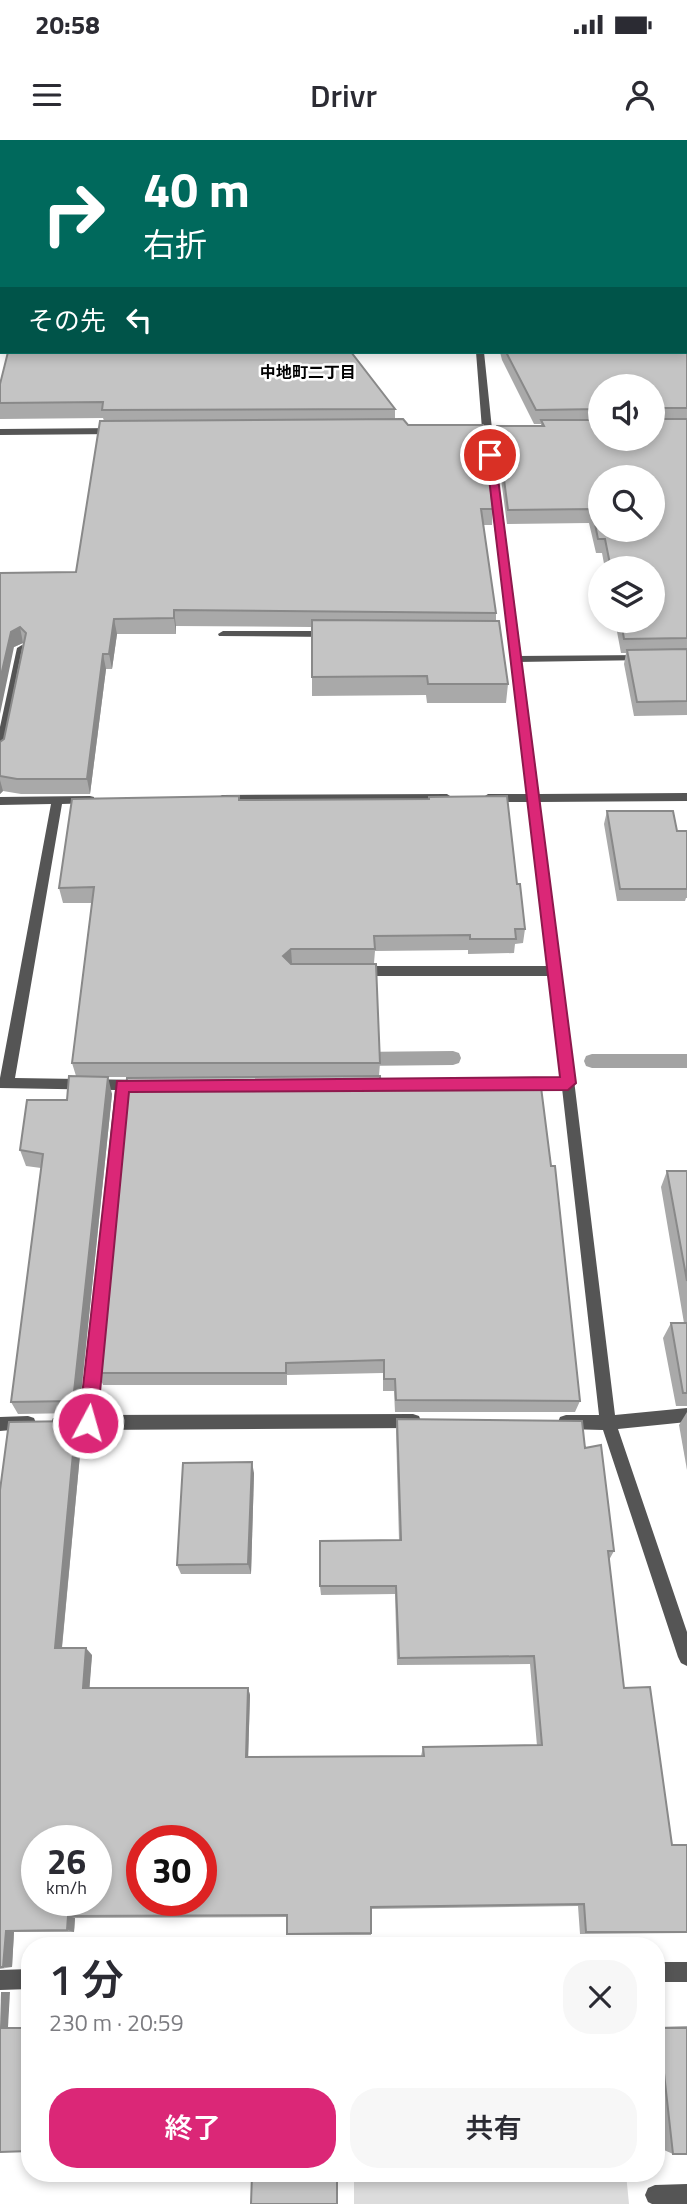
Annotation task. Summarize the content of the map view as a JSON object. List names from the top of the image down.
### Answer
{
  "districts": ["中地町二丁目"],
  "page": {
    "status": "20:58",
    "header": "Drivr",
    "turn": ["40 m", "右折"],
    "then": "その先",
    "speed": "26 km/h",
    "limit": "30",
    "heading": ["1 分", "230 m · 20:59"],
    "buttons": ["終了", "共有"]
  }
}
